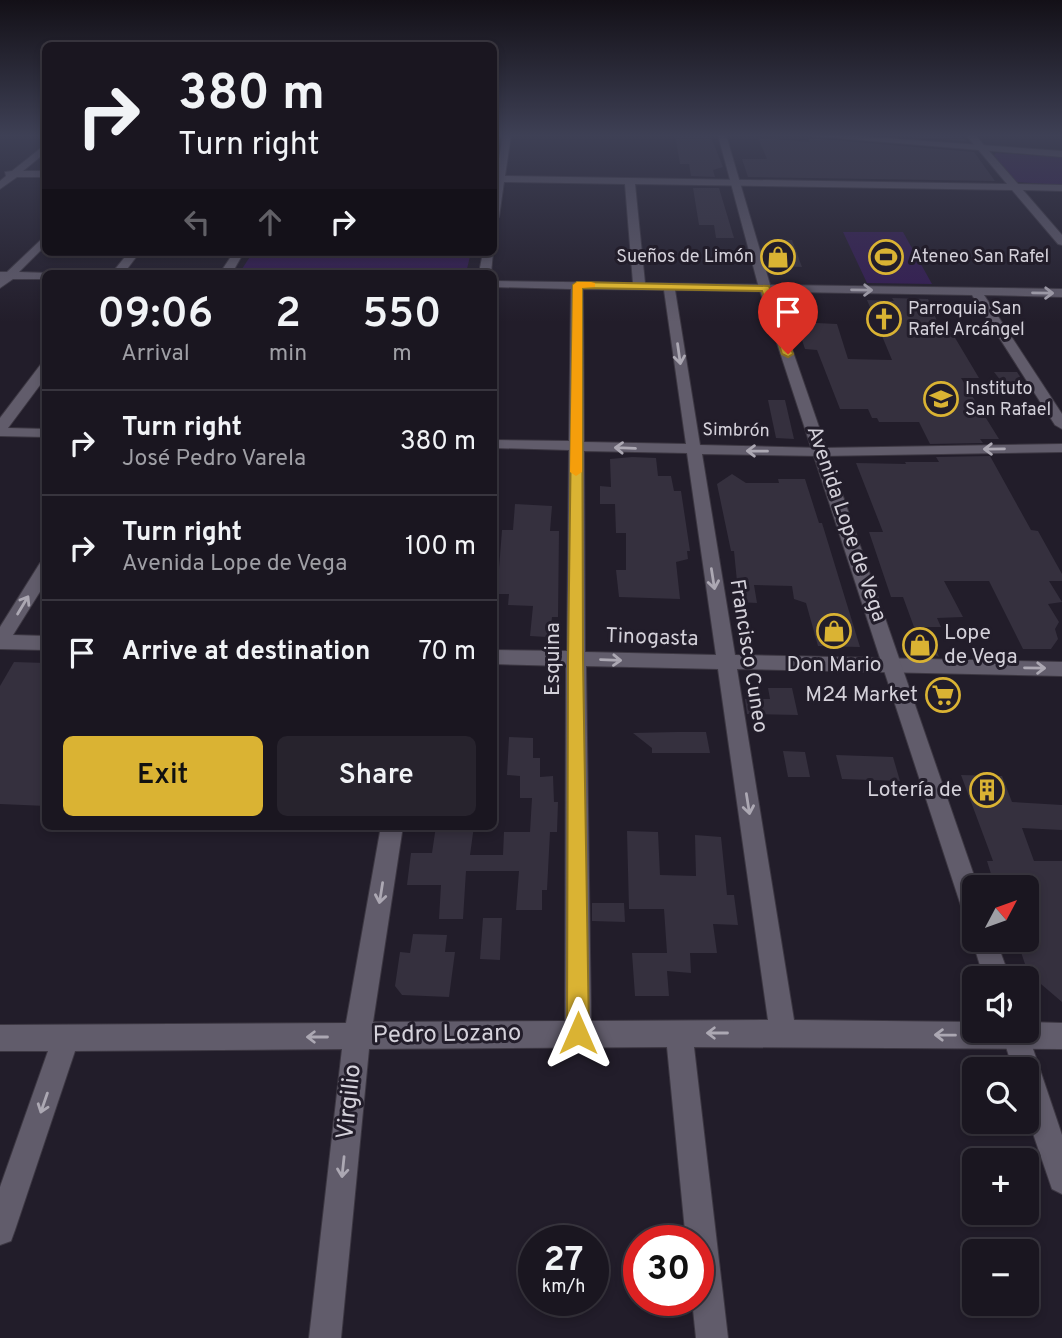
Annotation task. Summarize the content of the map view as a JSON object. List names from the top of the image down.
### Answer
{
  "streets": {
    "street": [
      "Simbrón",
      "Avenida Lope de Vega",
      "Tinogasta",
      "Francisco Cuneo",
      "Esquina",
      "Pedro Lozano",
      "Virgilio"
    ]
  },
  "crossings": [
    ["Simbrón", "Avenida Lope de Vega"],
    ["Simbrón", "Francisco Cuneo"],
    ["Simbrón", "Esquina"],
    ["Avenida Lope de Vega", "Tinogasta"],
    ["Tinogasta", "Francisco Cuneo"],
    ["Tinogasta", "Esquina"],
    ["Francisco Cuneo", "Pedro Lozano"],
    ["Esquina", "Pedro Lozano"],
    ["Pedro Lozano", "Virgilio"]
  ],
  "one_way": [
    "Tinogasta",
    "Francisco Cuneo",
    "Pedro Lozano",
    "Virgilio"
  ],
  "places": {
    "shop": ["Sueños de Limón", "Don Mario", "Lope de Vega"],
    "sports": ["Ateneo San Rafel"],
    "church": ["Parroquia San Rafel Arcángel"],
    "school or university": ["Instituto San Rafael"],
    "supermarket": ["M24 Market"],
    "building": ["Lotería de"]
  },
  "north": "top right",
  "page": {
    "turn": ["380 m", "Turn right"],
    "eta": [
      "09:06",
      "Arrival",
      "2",
      "min",
      "550",
      "m"
    ],
    "list": [
      {
        "name": "Turn right",
        "note": "José Pedro Varela",
        "value": "380 m"
      },
      {
        "name": "Turn right",
        "note": "Avenida Lope de Vega",
        "value": "100 m"
      },
      {
        "name": "Arrive at destination",
        "value": "70 m"
      }
    ],
    "buttons": ["Exit", "Share"],
    "map_buttons": ["+", "−"],
    "speed": "27 km/h",
    "limit": "30"
  }
}
